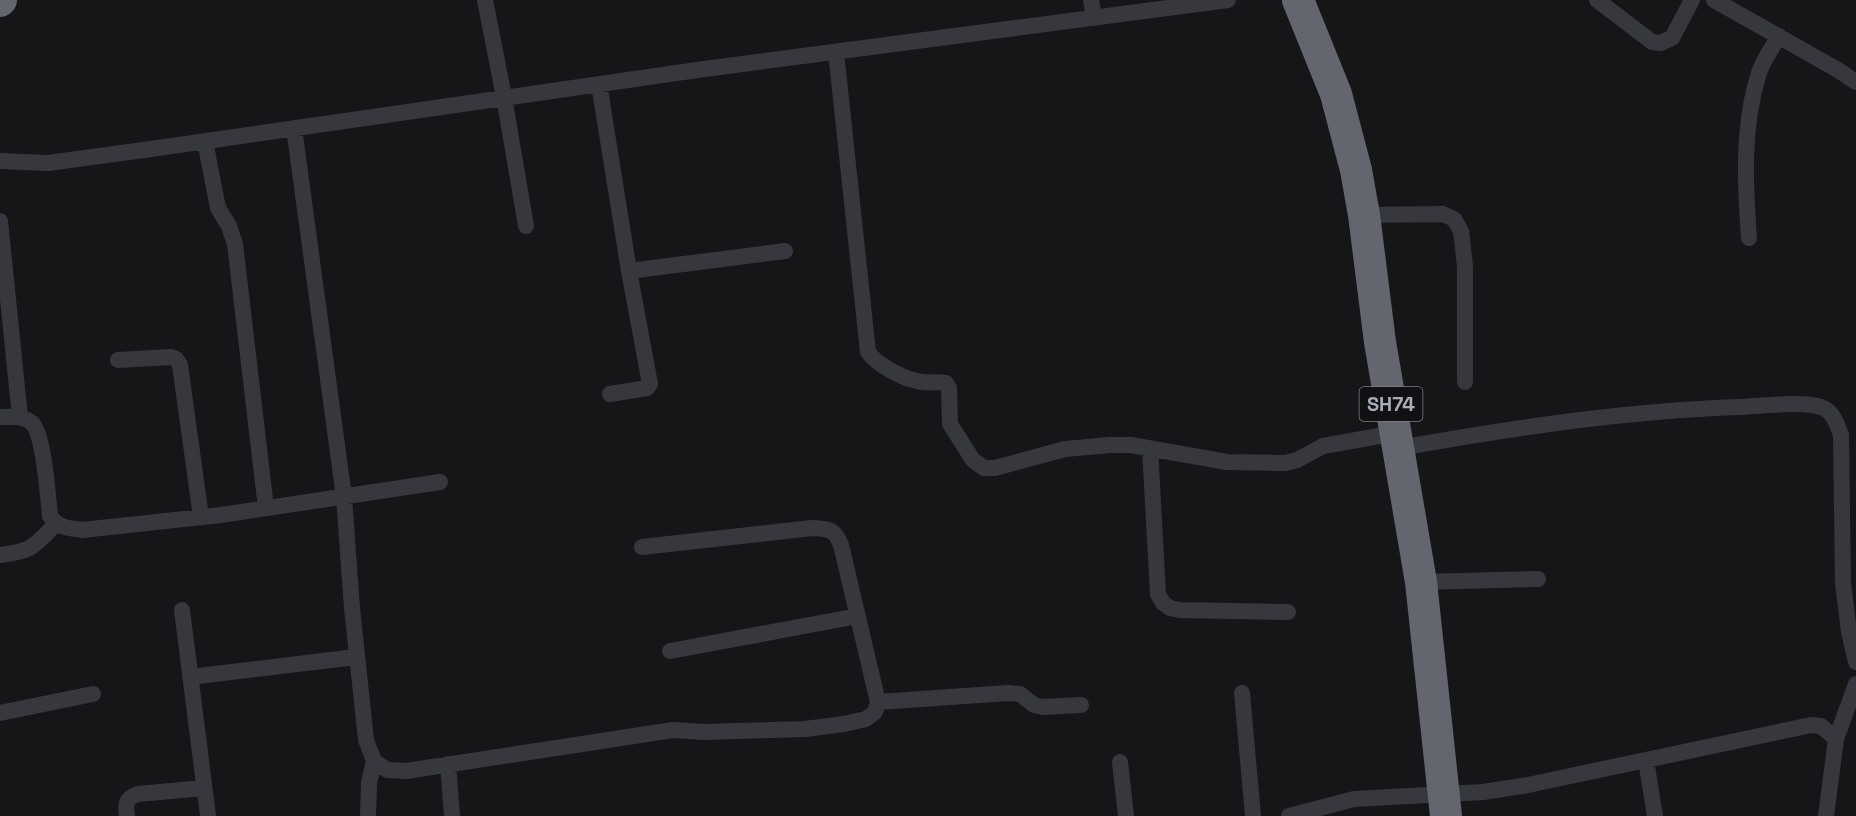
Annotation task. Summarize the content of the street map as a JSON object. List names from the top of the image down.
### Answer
{
  "streets": {
    "highway": ["SH74"]
  }
}
